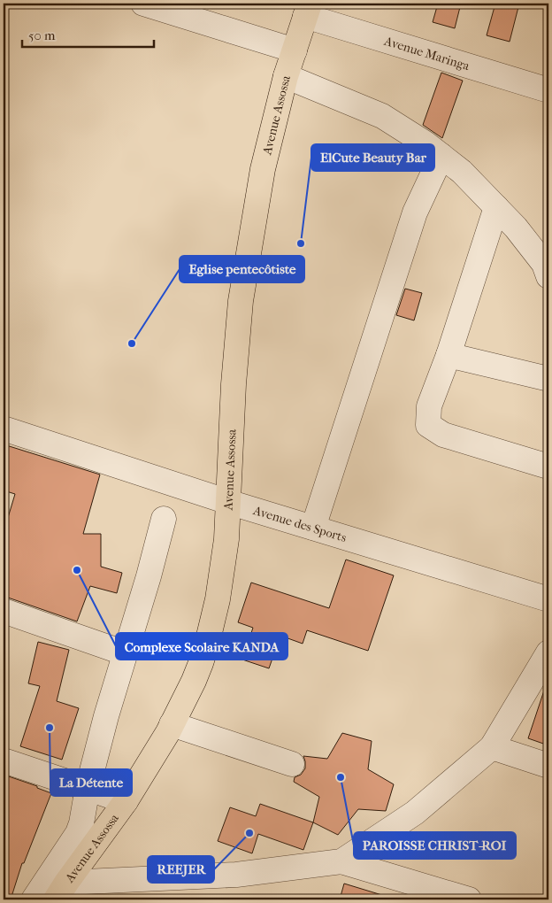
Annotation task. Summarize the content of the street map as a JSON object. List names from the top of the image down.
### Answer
{
  "streets": {
    "main road": ["Avenue Assossa"],
    "street": ["Avenue Maringa", "Avenue des Sports"]
  },
  "crossings": [
    ["Avenue Maringa", "Avenue Assossa"],
    ["Avenue Assossa", "Avenue des Sports"]
  ],
  "places": [
    "ElCute Beauty Bar",
    "Eglise pentecôtiste",
    "Complexe Scolaire KANDA",
    "La Détente",
    "PAROISSE CHRIST-ROI",
    "REEJER"
  ],
  "scale_bar": "50 m"
}
